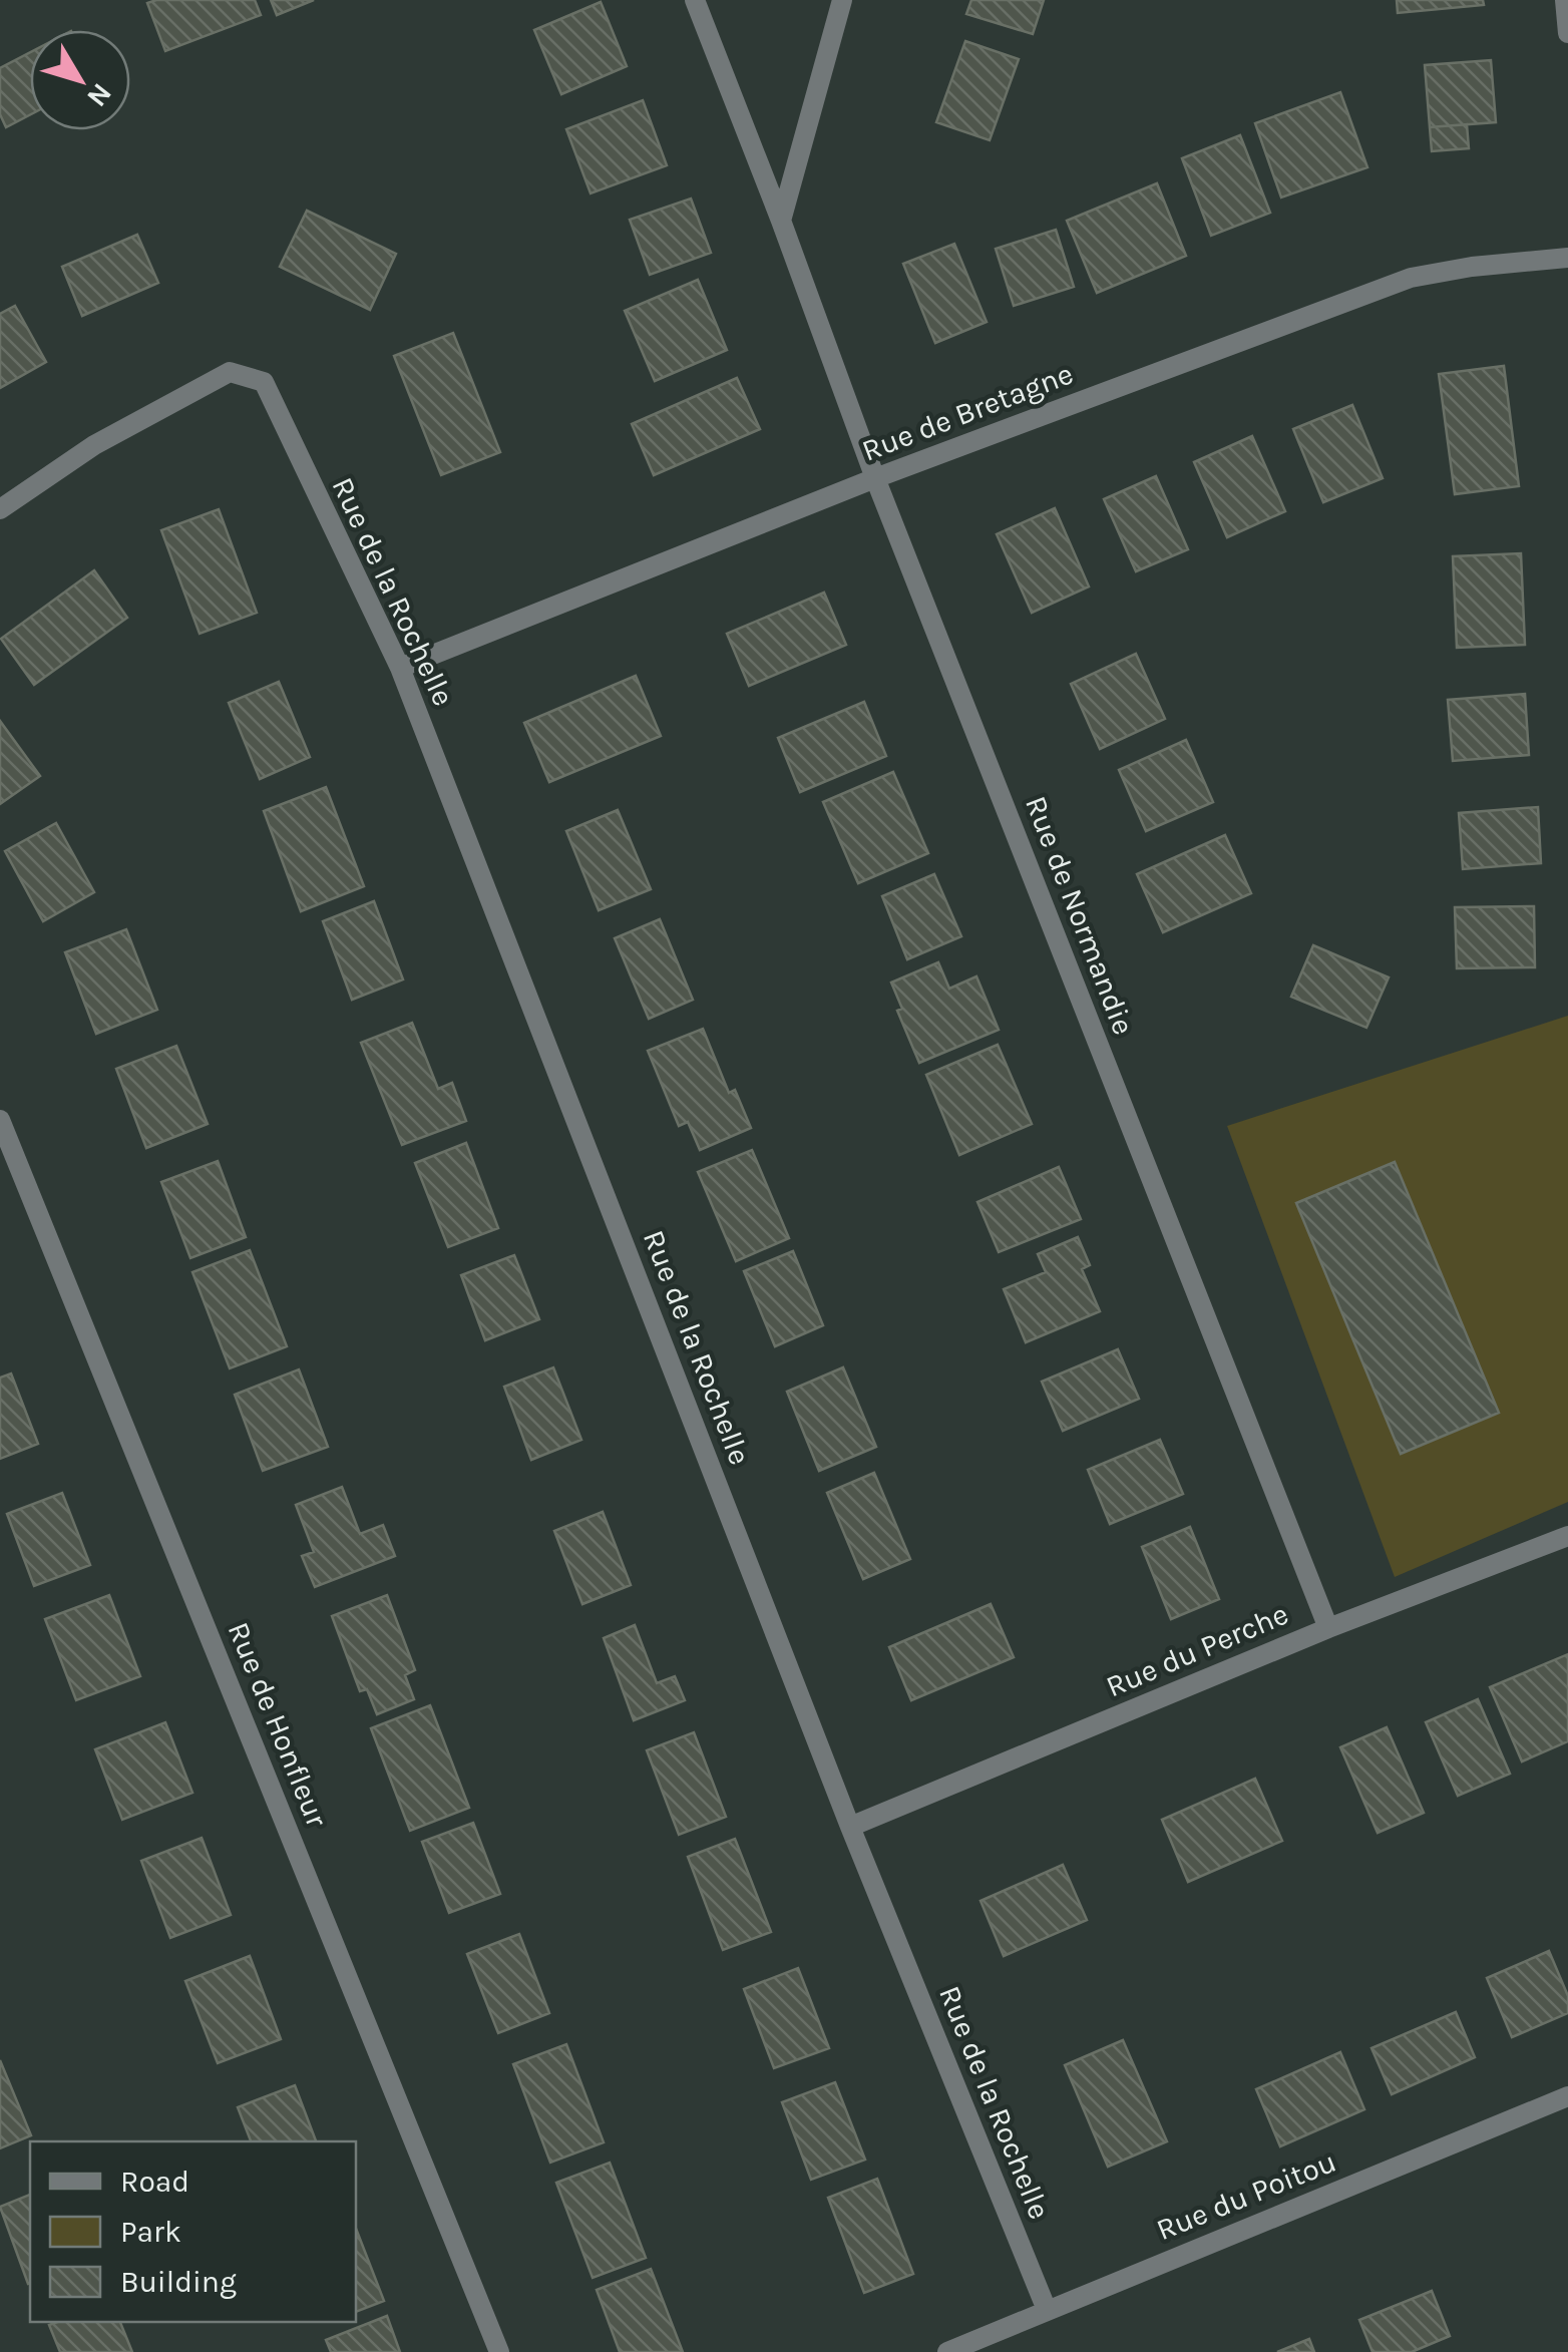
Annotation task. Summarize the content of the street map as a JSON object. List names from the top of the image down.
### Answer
{
  "streets": {
    "street": [
      "Rue de Bretagne",
      "Rue de la Rochelle",
      "Rue de Normandie",
      "Rue du Perche",
      "Rue de Honfleur",
      "Rue du Poitou"
    ]
  },
  "crossings": [
    ["Rue de Bretagne", "Rue de la Rochelle"],
    ["Rue de Bretagne", "Rue de Normandie"],
    ["Rue de la Rochelle", "Rue du Perche"],
    ["Rue de la Rochelle", "Rue du Poitou"],
    ["Rue de Normandie", "Rue du Perche"]
  ],
  "legend": ["Road", "Park", "Building"],
  "north": "bottom right"
}
